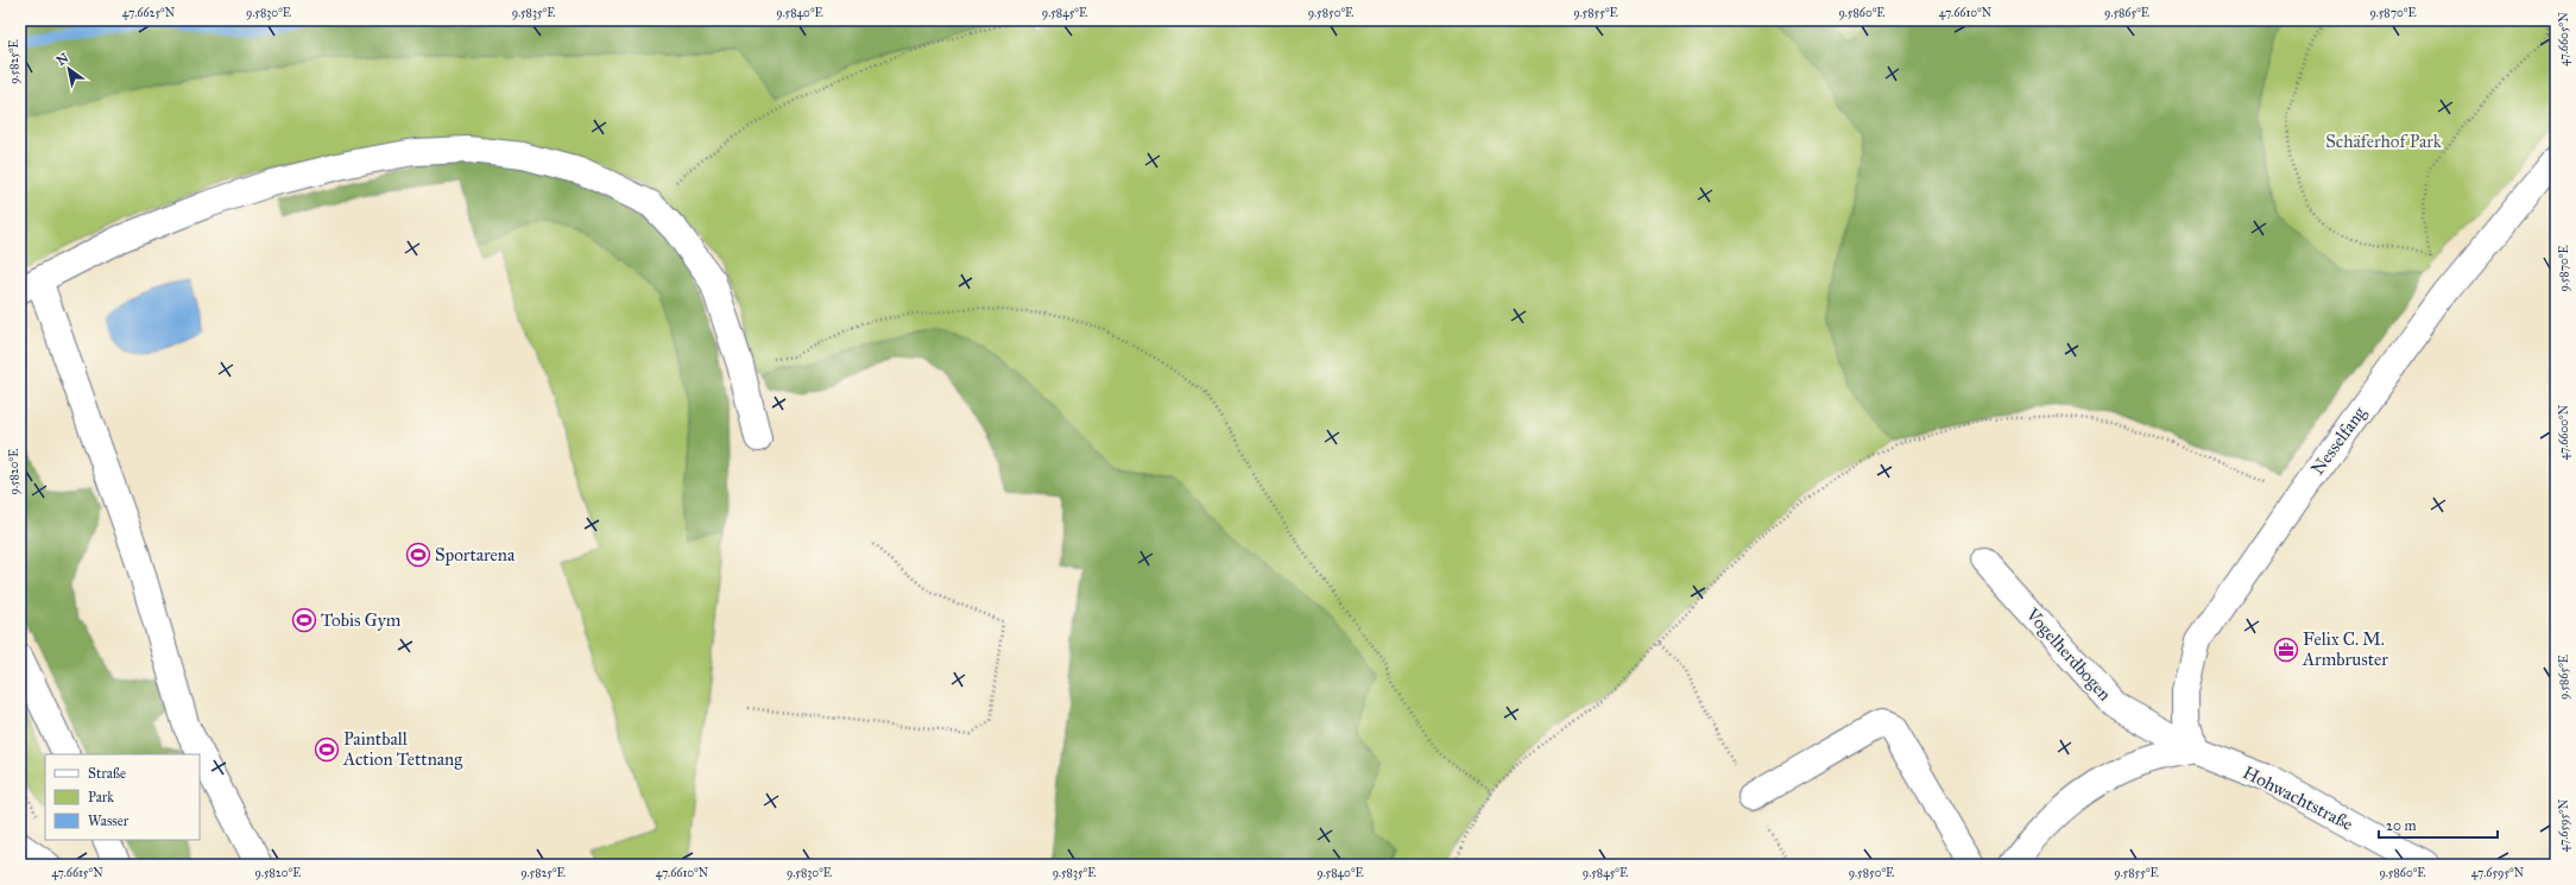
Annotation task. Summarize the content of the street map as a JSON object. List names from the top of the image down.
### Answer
{
  "streets": {
    "street": ["Nesselfang", "Vogelherdbogen", "Hohwachtstraße"]
  },
  "crossings": [
    ["Nesselfang", "Vogelherdbogen"],
    ["Nesselfang", "Hohwachtstraße"],
    ["Vogelherdbogen", "Hohwachtstraße"]
  ],
  "parks": ["Schäferhof Park"],
  "places": {
    "sports": ["Sportarena", "Tobis Gym", "Paintball Action Tettnang"],
    "office": ["Felix C. M. Armbruster"]
  },
  "legend": ["Straße", "Park", "Wasser"],
  "scale_bar": "20 m",
  "north": "top left",
  "coordinates": [
    "47.6625°N",
    "9.5830°E",
    "9.5835°E",
    "9.5840°E",
    "9.5845°E",
    "9.5850°E",
    "9.5855°E",
    "9.5860°E",
    "47.6610°N",
    "9.5865°E",
    "9.5870°E",
    "47.6605°N",
    "9.5825°E",
    "47.6600°N",
    "9.5820°E",
    "47.6595°N",
    "47.6615°N"
  ]
}
